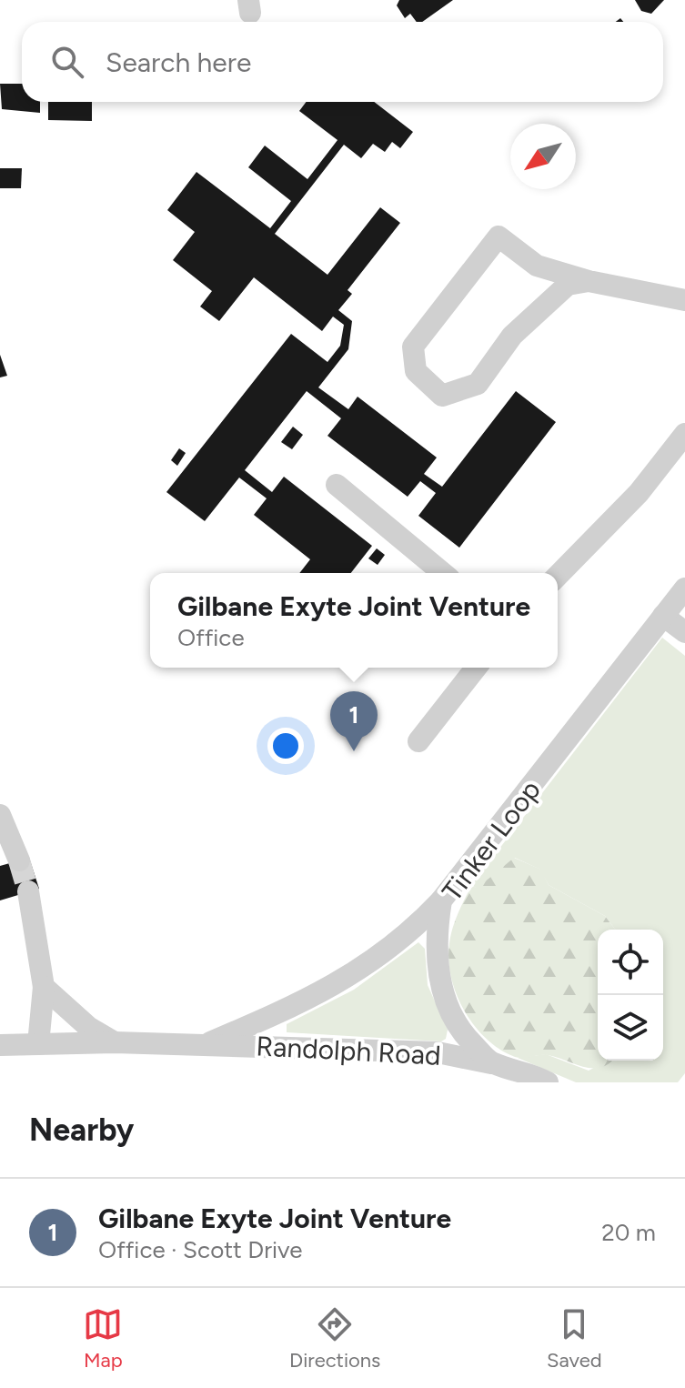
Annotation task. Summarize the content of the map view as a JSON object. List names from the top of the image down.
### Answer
{
  "streets": {
    "street": ["Tinker Loop", "Randolph Road"]
  },
  "crossings": [
    ["Tinker Loop", "Randolph Road"]
  ],
  "north": "bottom left",
  "page": {
    "search": "Search here",
    "popup": ["Gilbane Exyte Joint Venture", "Office"],
    "pins": "1",
    "heading": "Nearby",
    "list": [
      {
        "mark": "1",
        "name": "Gilbane Exyte Joint Venture",
        "note": "Office · Scott Drive",
        "value": "20 m"
      }
    ],
    "nav": ["Map", "Directions", "Saved"]
  }
}
